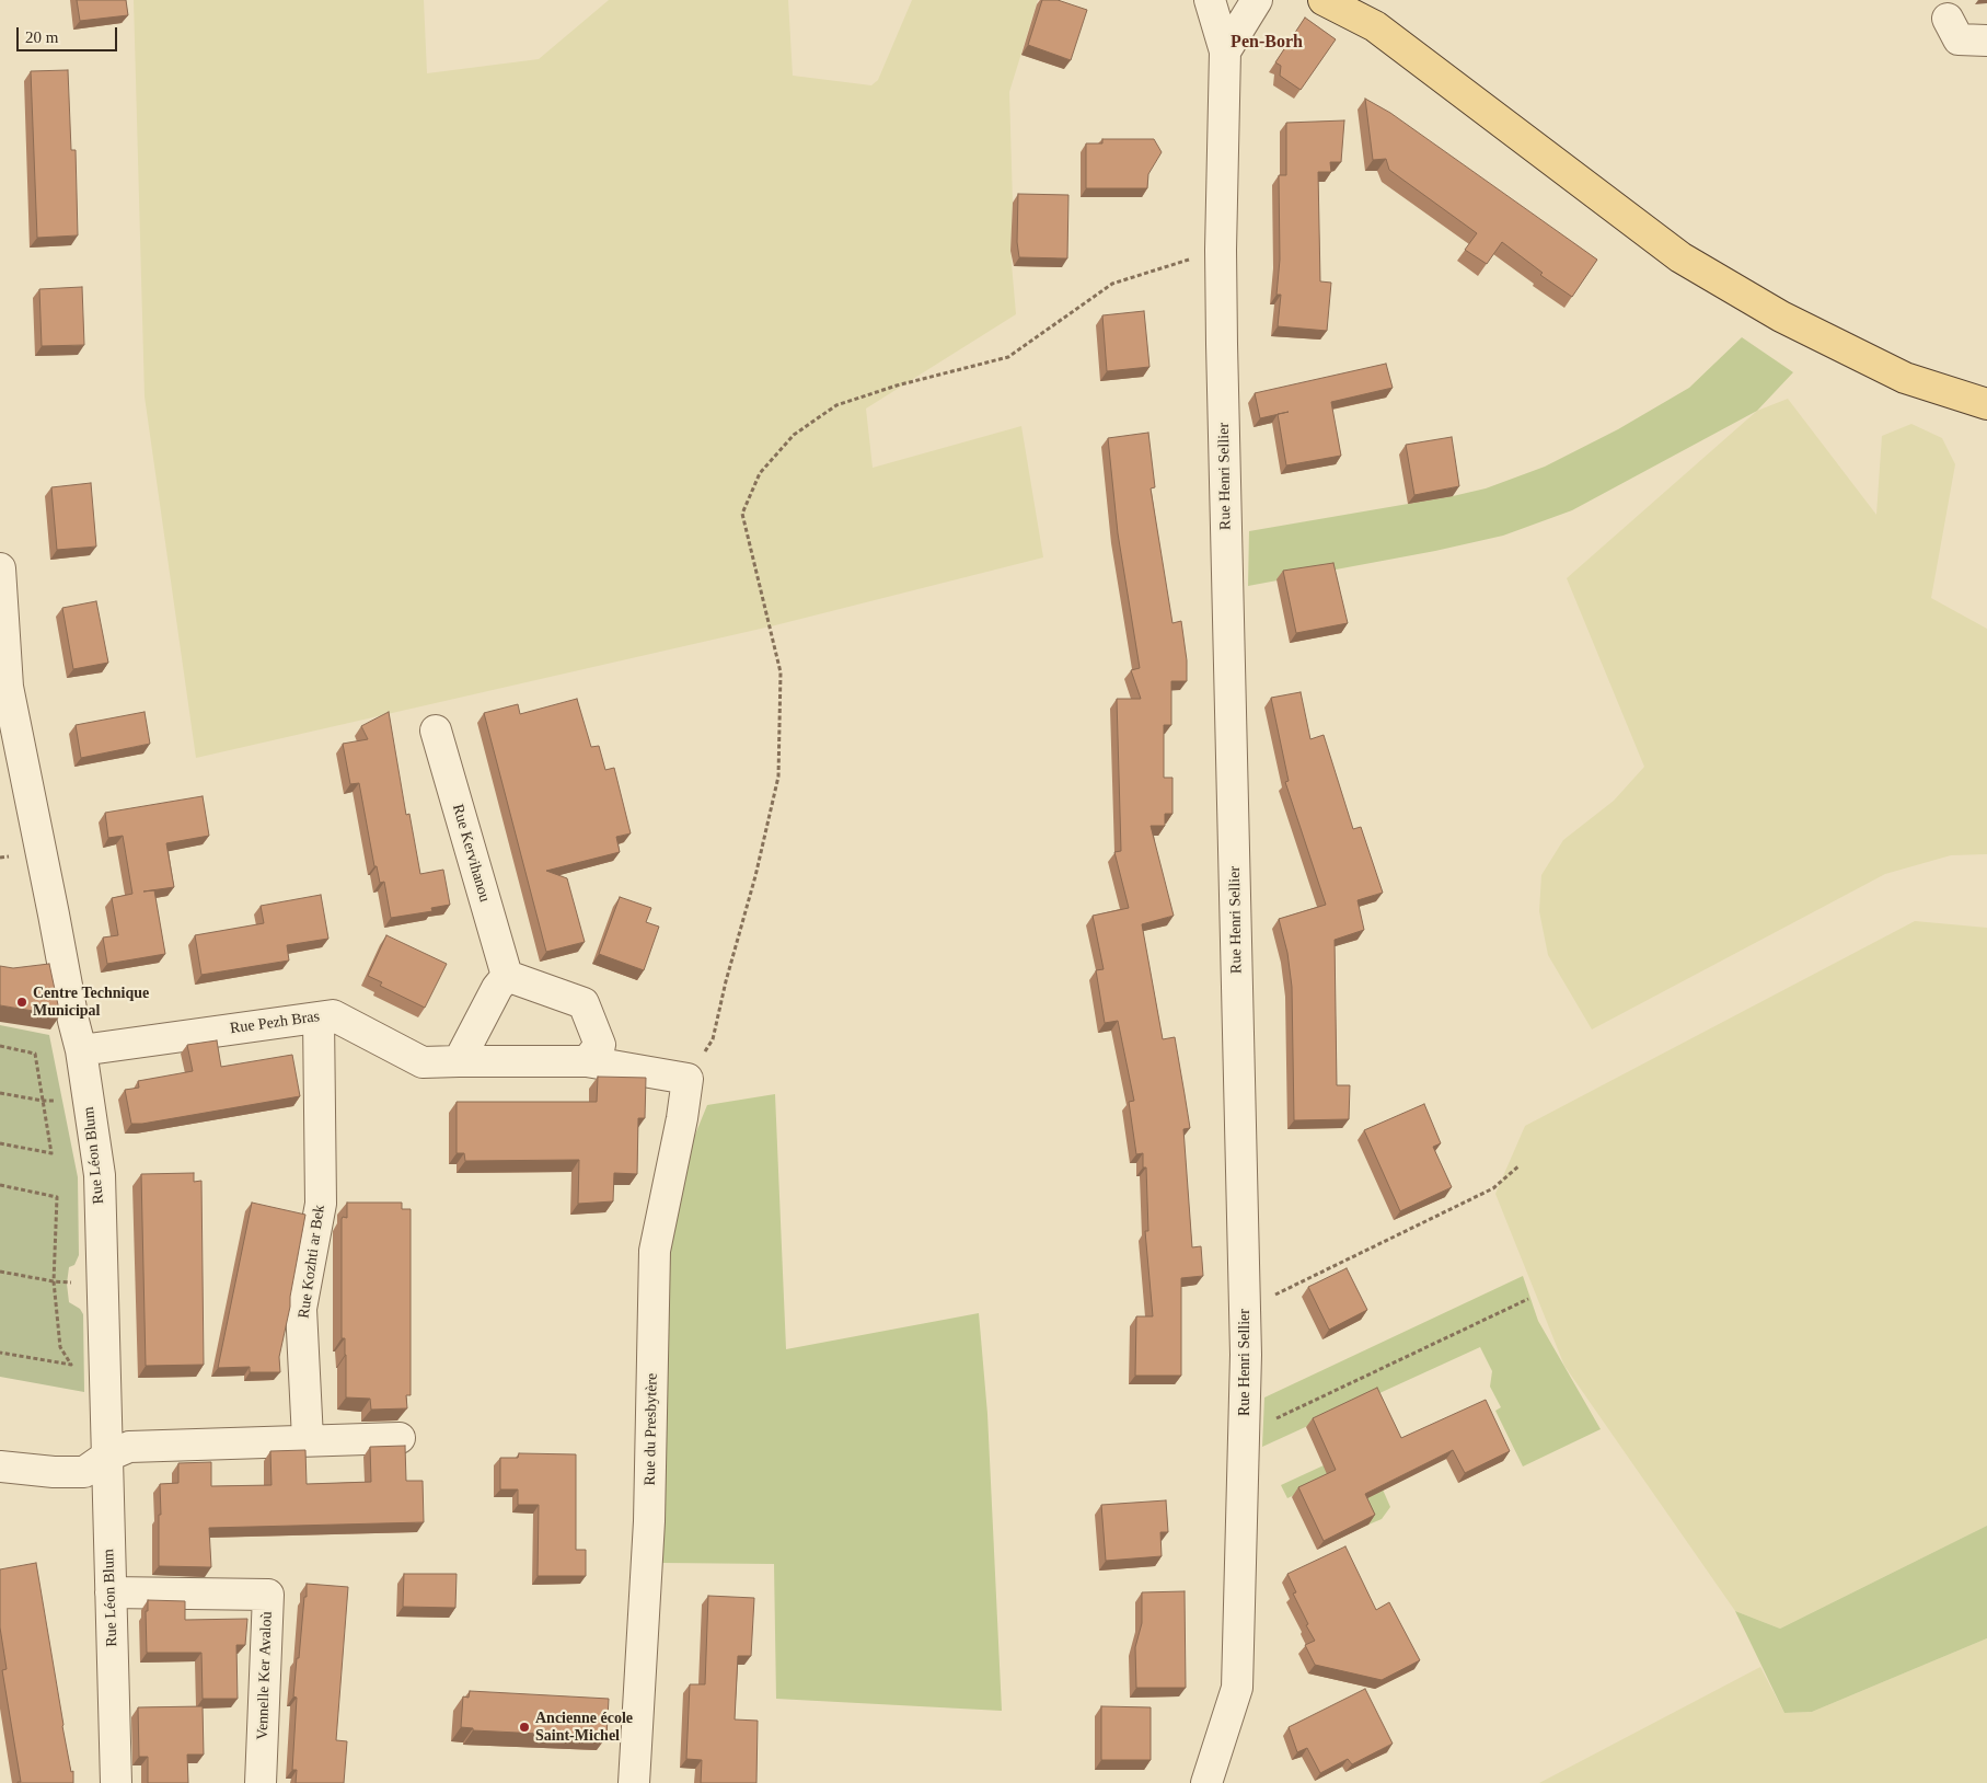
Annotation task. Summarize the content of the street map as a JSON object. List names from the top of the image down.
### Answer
{
  "streets": {
    "street": [
      "Rue Henri Sellier",
      "Rue Kervihanou",
      "Rue Pezh Bras",
      "Rue Léon Blum",
      "Rue Kozhti ar Bek",
      "Rue du Presbytère",
      "Vennelle Ker Avaloù"
    ]
  },
  "crossings": [
    ["Rue Pezh Bras", "Rue Léon Blum"],
    ["Rue Pezh Bras", "Rue Kozhti ar Bek"],
    ["Rue Pezh Bras", "Rue du Presbytère"],
    ["Rue Léon Blum", "Vennelle Ker Avaloù"]
  ],
  "districts": ["Pen-Borh"],
  "places": ["Centre Technique Municipal", "Ancienne école Saint-Michel"],
  "scale_bar": "20 m"
}
